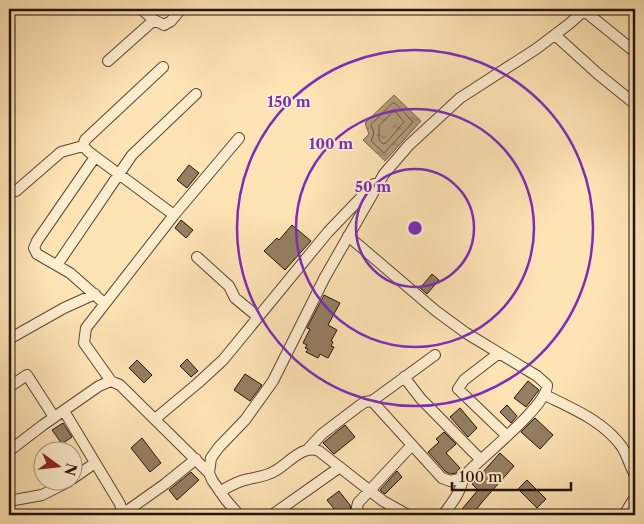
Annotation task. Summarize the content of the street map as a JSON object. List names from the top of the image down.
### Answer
{
  "scale_bar": "100 m",
  "north": "right",
  "rings": ["150 m", "100 m", "50 m"]
}
